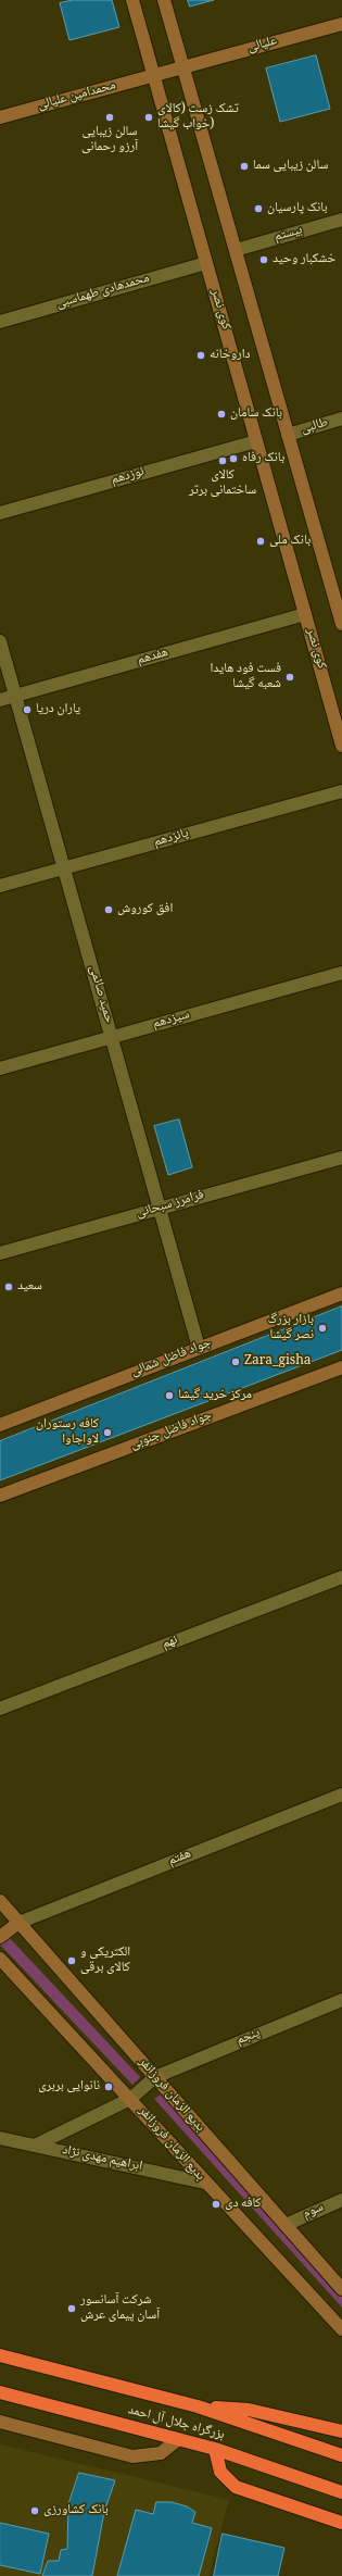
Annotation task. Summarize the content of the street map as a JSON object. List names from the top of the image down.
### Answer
{
  "streets": {
    "highway": ["بزرگراه جلال آل احمد"],
    "street": [
      "علیالی",
      "محمدامین علیالی",
      "بیستم",
      "محمدهادی طهماسبی",
      "کوی نصر",
      "طالبی",
      "نوزدهم",
      "هفدهم",
      "پانزدهم",
      "حمید صائمی",
      "سیزدهم",
      "فرامرز سبحانی",
      "جواد فاضل شمالی",
      "جواد فاضل جنوبی",
      "نهم",
      "هفتم",
      "پنجم",
      "بدیع‌ الزمان فروزانفر",
      "بدیع الزمان فروزانفر",
      "ابراهیم مهدی نژاد",
      "سوم"
    ]
  },
  "crossings": [
    ["علیالی", "محمدامین علیالی"],
    ["علیالی", "کوی نصر"],
    ["محمدامین علیالی", "کوی نصر"],
    ["محمدهادی طهماسبی", "کوی نصر"],
    ["کوی نصر", "نوزدهم"],
    ["کوی نصر", "هفدهم"],
    ["هفدهم", "حمید صائمی"],
    ["پانزدهم", "حمید صائمی"],
    ["حمید صائمی", "سیزدهم"],
    ["حمید صائمی", "فرامرز سبحانی"],
    ["حمید صائمی", "جواد فاضل شمالی"],
    ["هفتم", "بدیع‌ الزمان فروزانفر"],
    ["پنجم", "بدیع‌ الزمان فروزانفر"],
    ["پنجم", "بدیع الزمان فروزانفر"],
    ["پنجم", "ابراهیم مهدی نژاد"],
    ["بدیع‌ الزمان فروزانفر", "سوم"],
    ["بدیع الزمان فروزانفر", "ابراهیم مهدی نژاد"]
  ],
  "places": [
    "سالن زیبایی آرزو رحمانی",
    "تشک زست (کالای خواب گیشا)",
    "سالن زیبایی سما",
    "بانک پارسیان",
    "خشکبار وحید",
    "داروخانه",
    "بانک سامان",
    "بانک رفاه",
    "کالای ساختمانی برتر",
    "بانک ملی",
    "فست فود هایدا شعبه گیشا",
    "یاران دریا",
    "افق کوروش",
    "سعید",
    "بازار بزرگ نصر گیشا",
    "Zara_gisha",
    "مرکز خرید گیشا",
    "کافه رستوران لاواجاوا",
    "الکتریکی و کالای برقی",
    "نانوایی بربری",
    "کافه دی",
    "شرکت آسانسور آسان پیمای عرش",
    "بانک کشاورزی"
  ]
}
